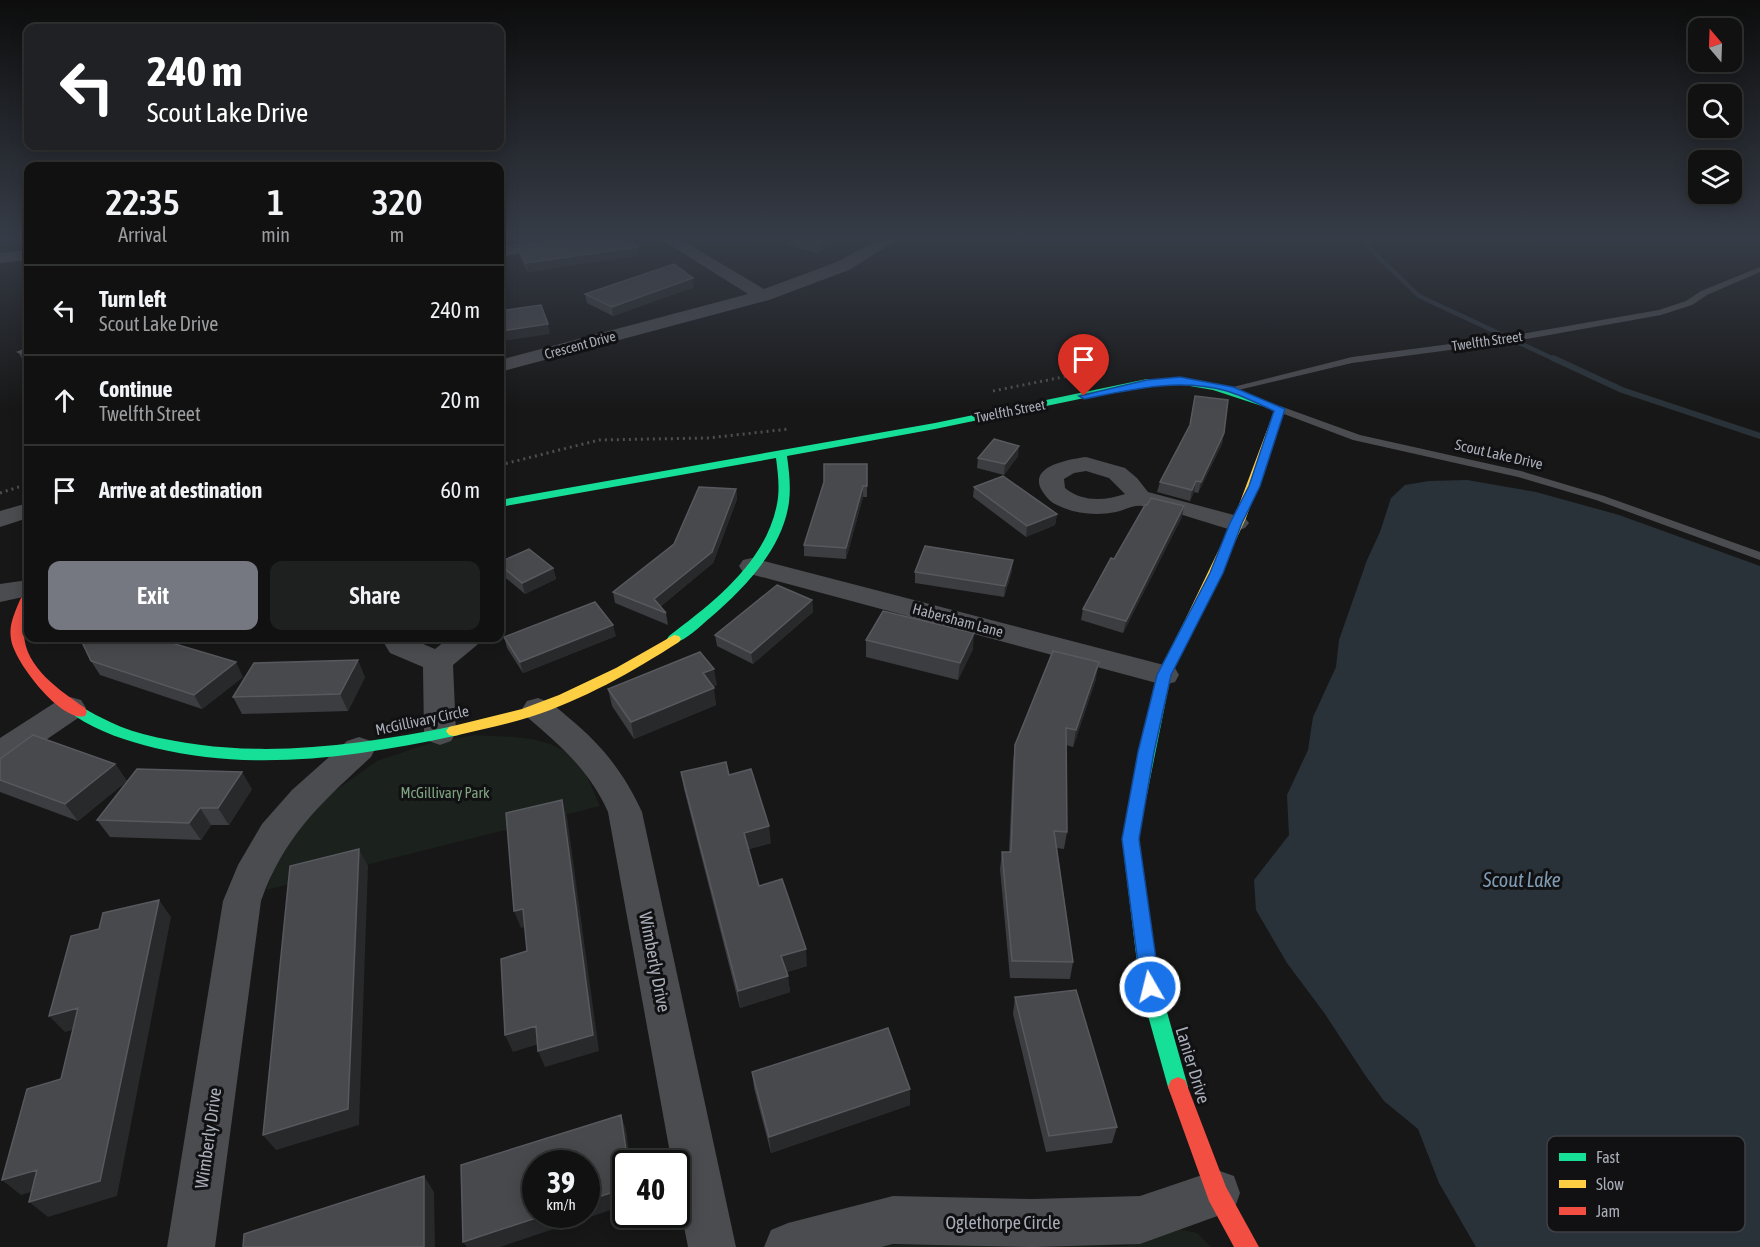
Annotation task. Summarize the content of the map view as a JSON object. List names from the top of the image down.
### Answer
{
  "streets": {
    "street": [
      "Twelfth Street",
      "Crescent Drive",
      "Scout Lake Drive",
      "Habersham Lane",
      "McGillivary Circle",
      "Wimberly Drive",
      "Lanier Drive",
      "Oglethorpe Circle"
    ]
  },
  "crossings": [
    ["Twelfth Street", "Scout Lake Drive"],
    ["Twelfth Street", "McGillivary Circle"],
    ["Scout Lake Drive", "Lanier Drive"],
    ["Habersham Lane", "McGillivary Circle"],
    ["Habersham Lane", "Lanier Drive"],
    ["McGillivary Circle", "Wimberly Drive"],
    ["Lanier Drive", "Oglethorpe Circle"]
  ],
  "water": ["Scout Lake"],
  "parks": ["McGillivary Park"],
  "legend": ["Fast", "Slow", "Jam"],
  "north": "top",
  "page": {
    "turn": ["240 m", "Scout Lake Drive"],
    "eta": [
      "22:35",
      "Arrival",
      "1",
      "min",
      "320",
      "m"
    ],
    "list": [
      {
        "name": "Turn left",
        "note": "Scout Lake Drive",
        "value": "240 m"
      },
      {
        "name": "Continue",
        "note": "Twelfth Street",
        "value": "20 m"
      },
      {
        "name": "Arrive at destination",
        "value": "60 m"
      }
    ],
    "buttons": ["Exit", "Share"],
    "speed": "39 km/h",
    "limit": "40"
  }
}
